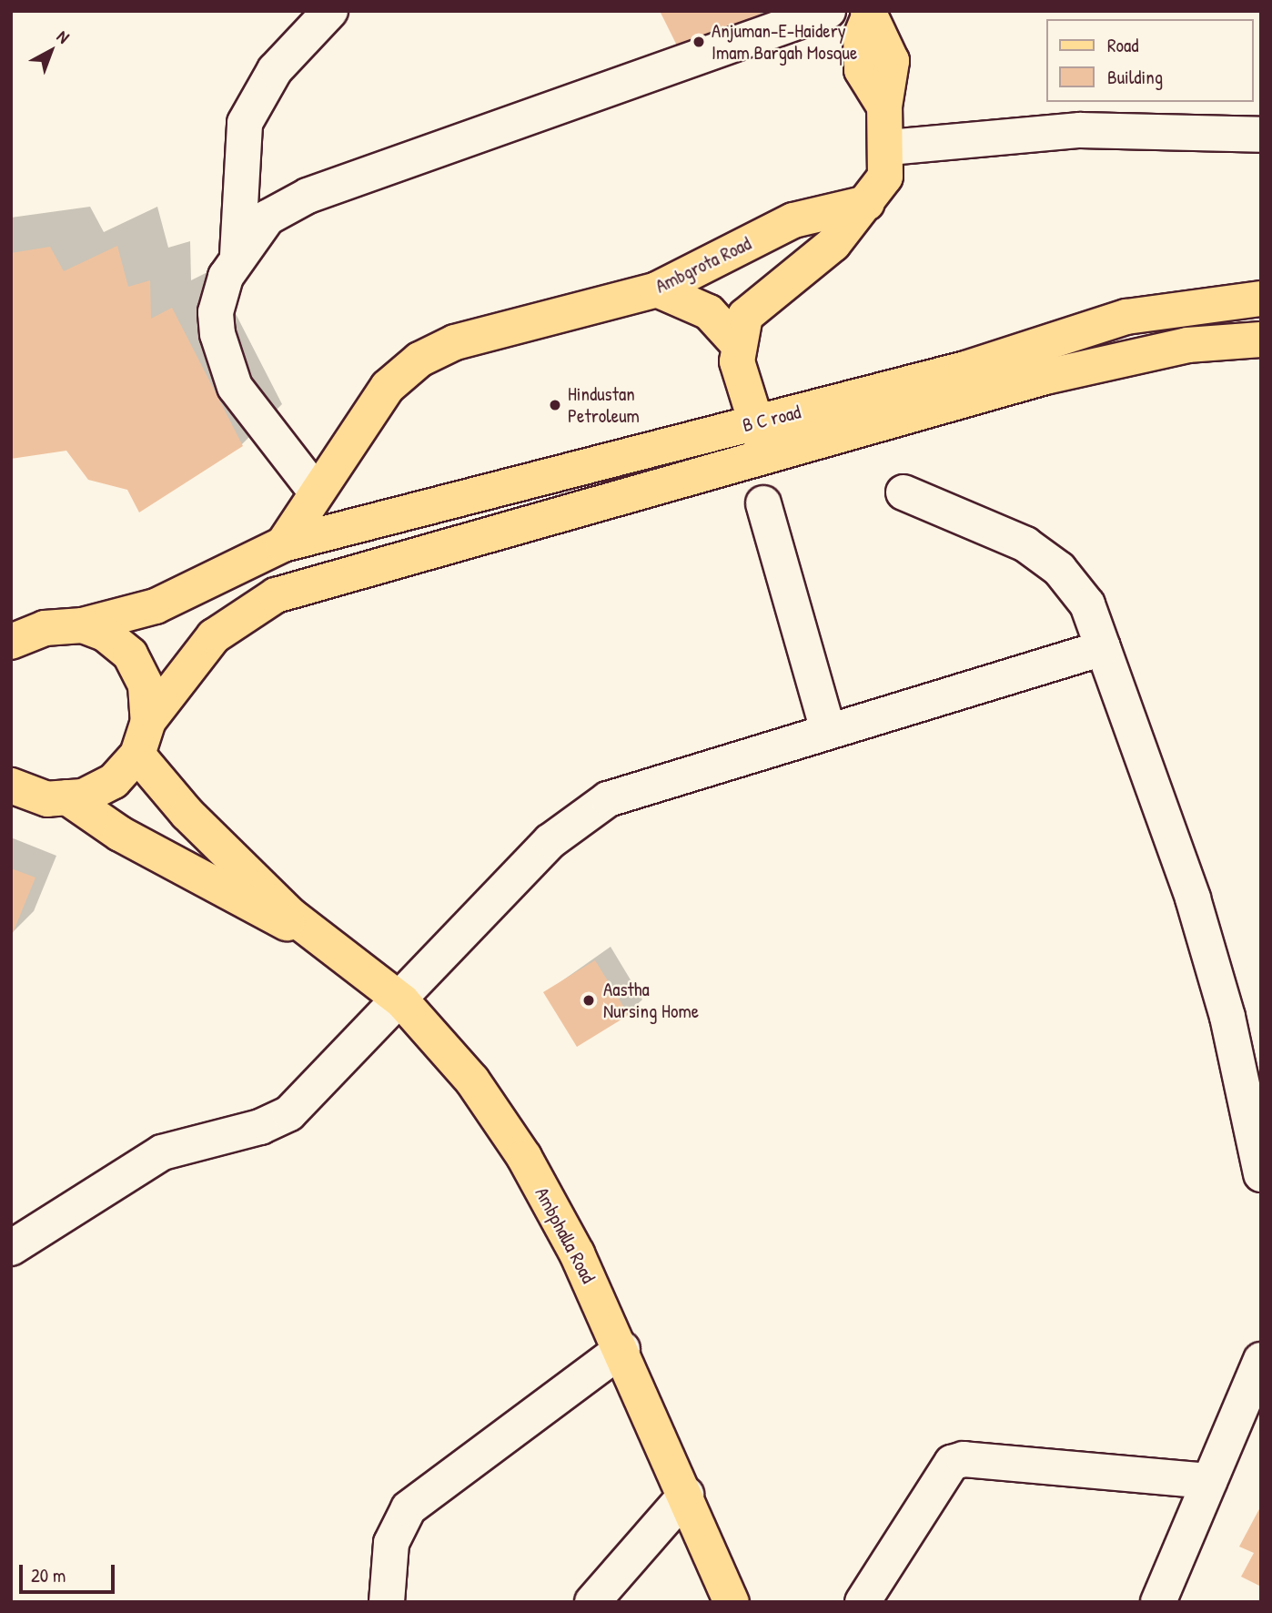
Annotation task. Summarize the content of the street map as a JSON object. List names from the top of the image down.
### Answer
{
  "streets": {
    "main road": ["Ambgrota Road", "B C road", "Ambphalla Road"]
  },
  "crossings": [
    ["Ambgrota Road", "B C road"]
  ],
  "places": ["Anjuman-E-Haidery Imam Bargah Mosque", "Hindustan Petroleum", "Aastha Nursing Home"],
  "legend": ["Road", "Building"],
  "scale_bar": "20 m",
  "north": "top right"
}
